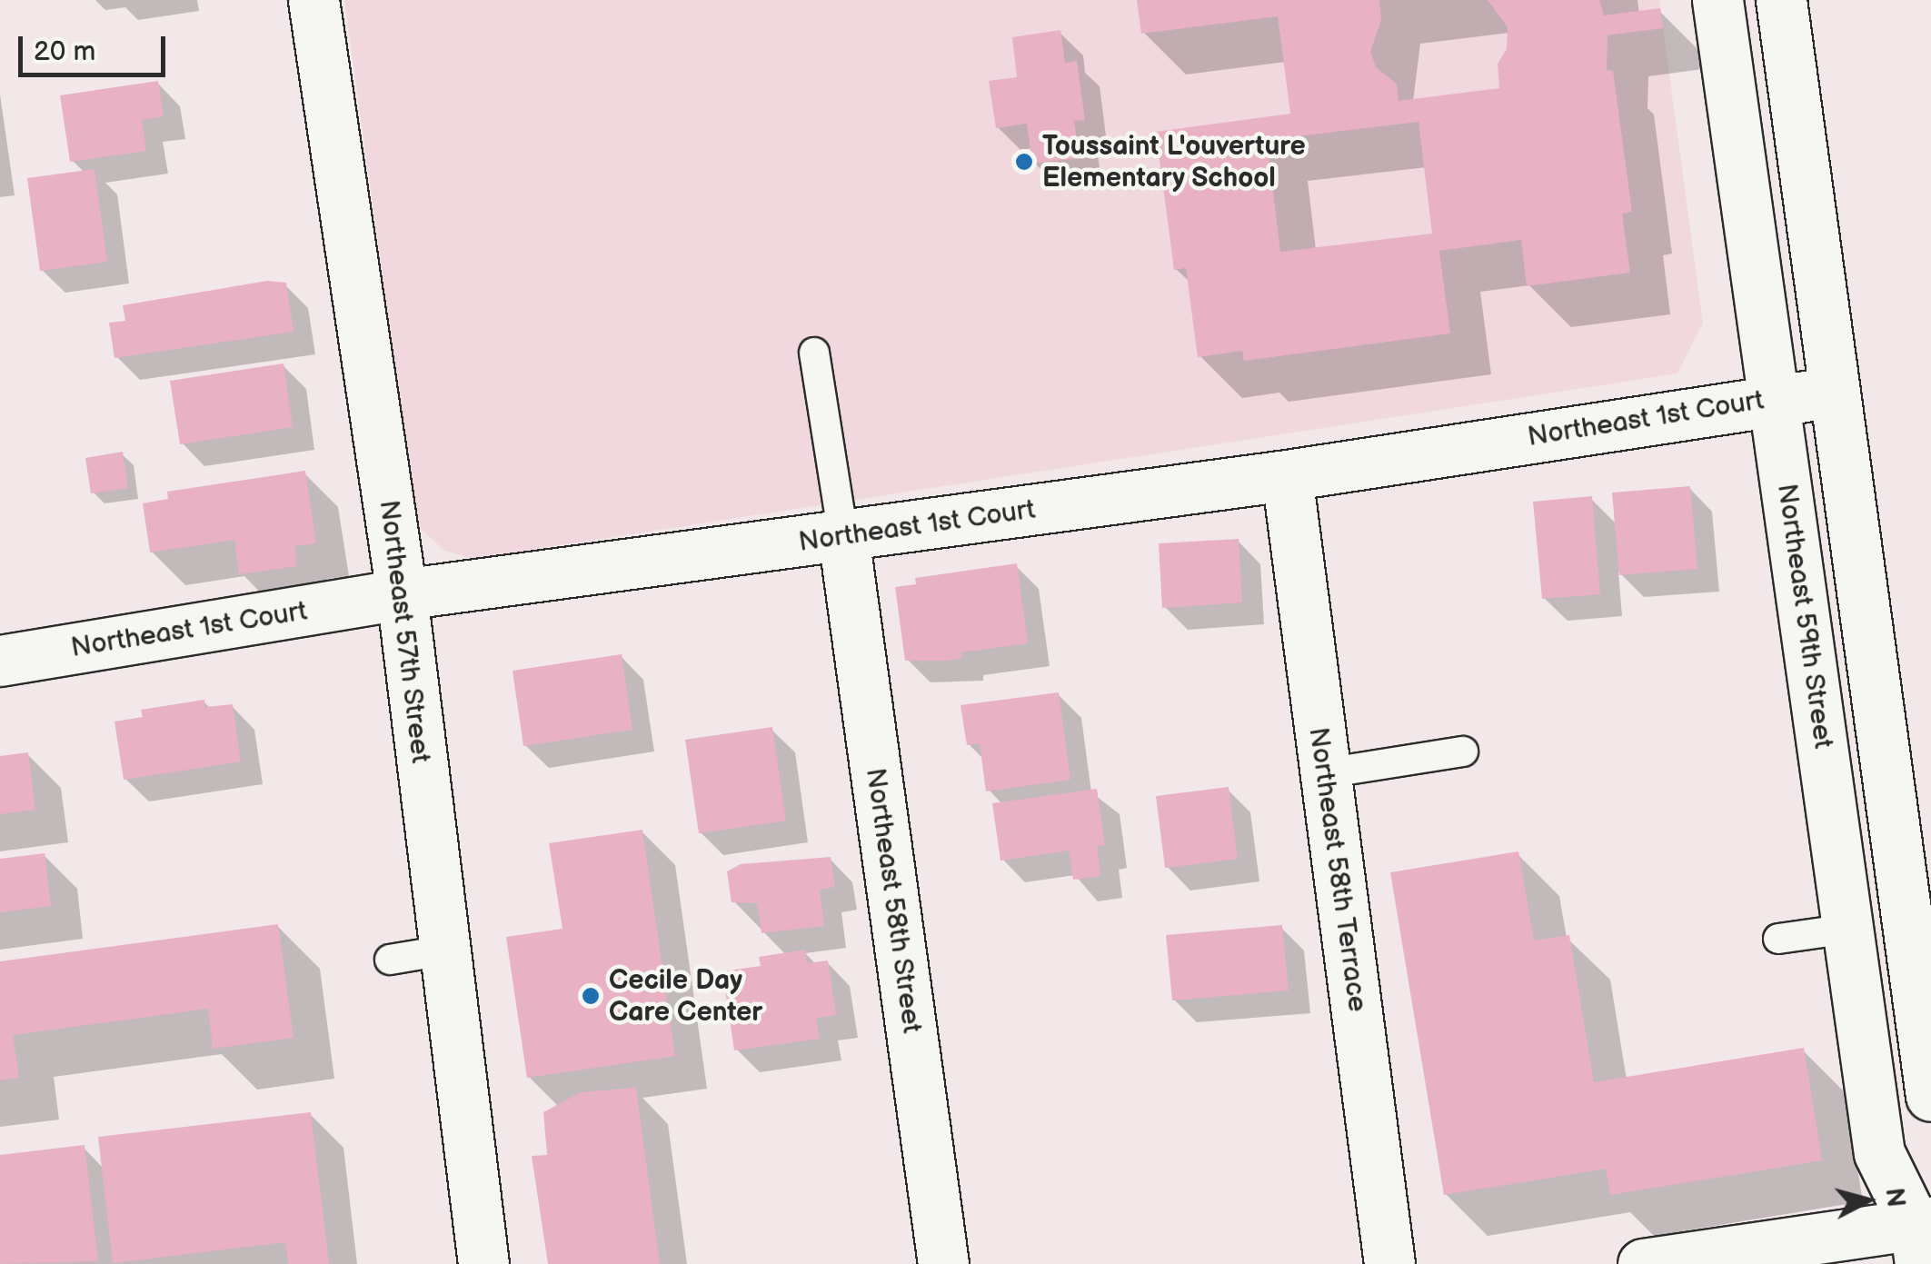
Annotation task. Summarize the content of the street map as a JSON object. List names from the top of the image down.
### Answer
{
  "streets": {
    "street": [
      "Northeast 1st Court",
      "Northeast 59th Street",
      "Northeast 57th Street",
      "Northeast 58th Terrace",
      "Northeast 58th Street"
    ]
  },
  "crossings": [
    ["Northeast 1st Court", "Northeast 59th Street"],
    ["Northeast 1st Court", "Northeast 57th Street"],
    ["Northeast 1st Court", "Northeast 58th Terrace"],
    ["Northeast 1st Court", "Northeast 58th Street"]
  ],
  "places": ["Toussaint L'ouverture Elementary School", "Cecile Day Care Center"],
  "scale_bar": "20 m",
  "north": "right"
}
